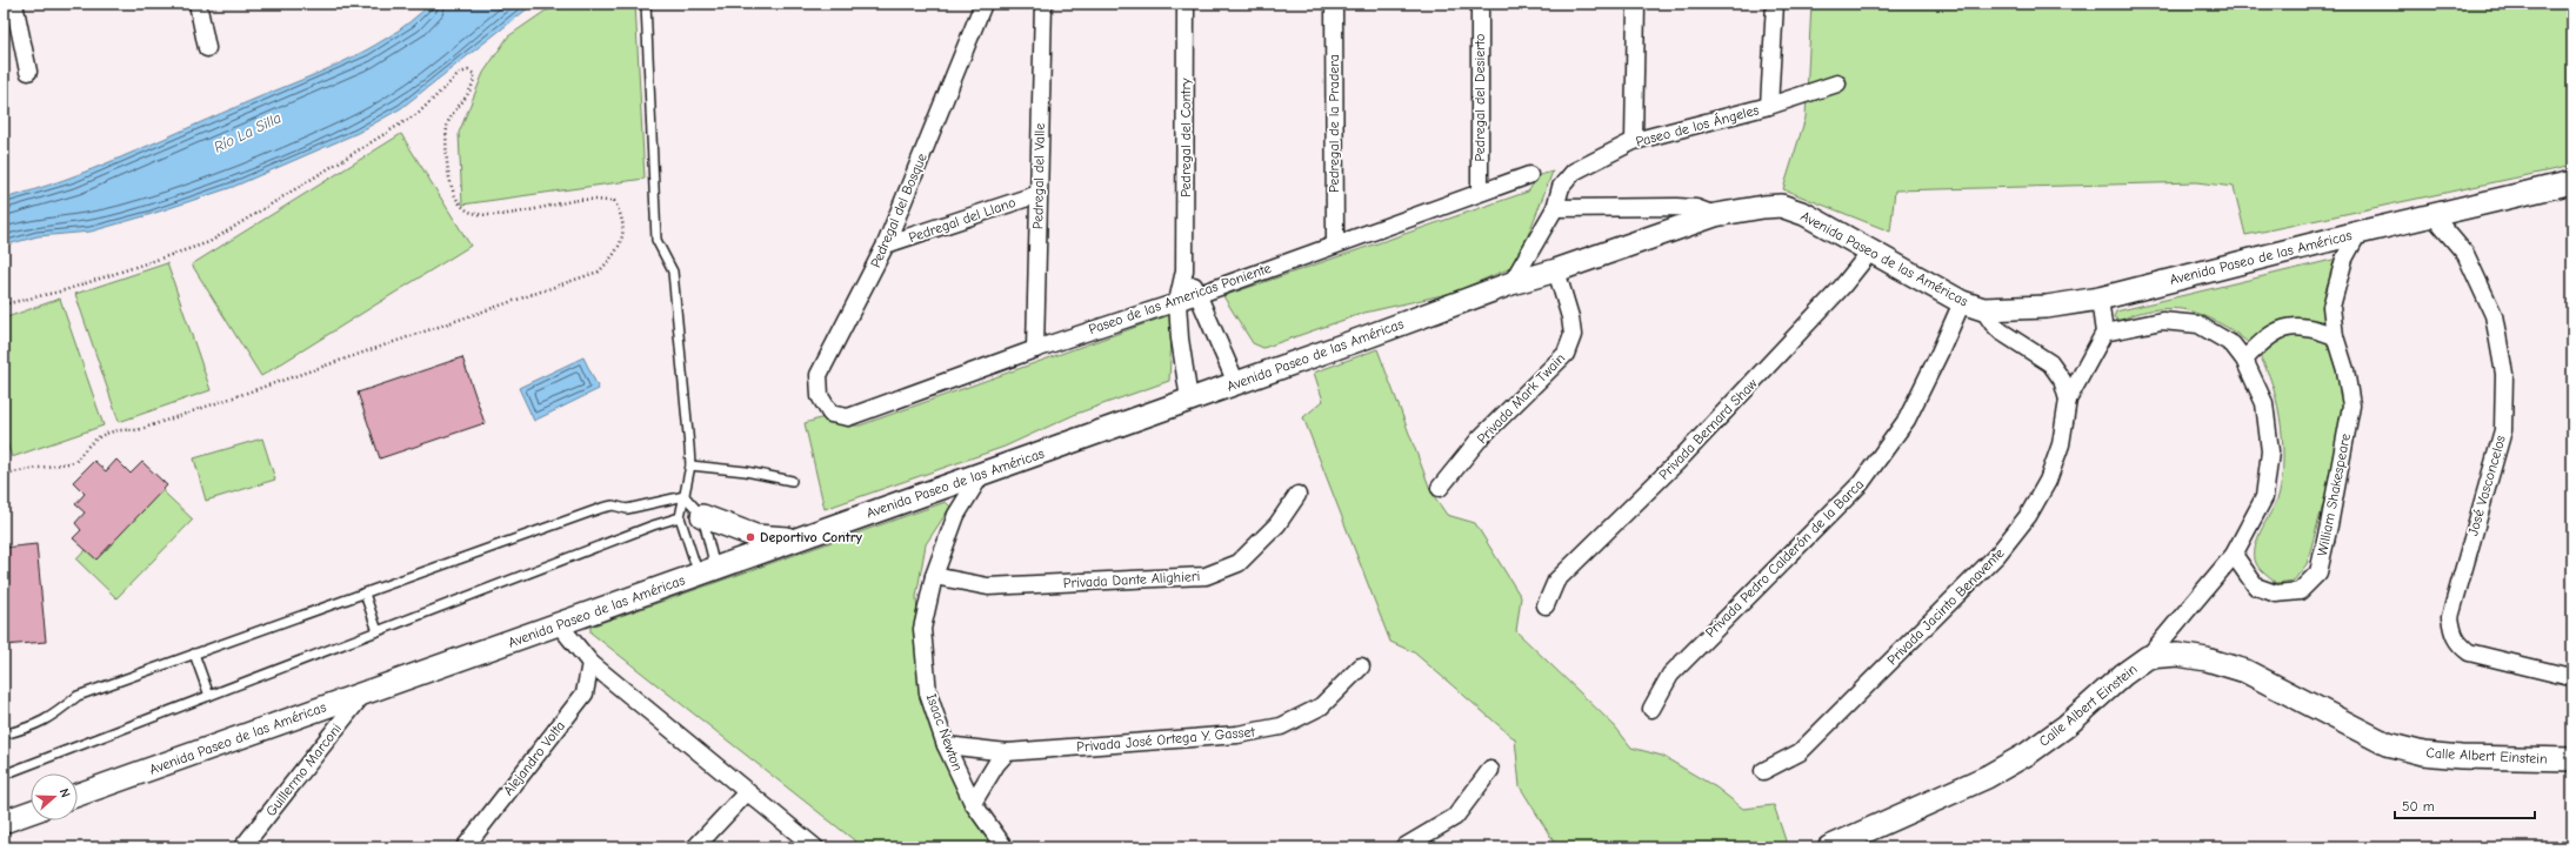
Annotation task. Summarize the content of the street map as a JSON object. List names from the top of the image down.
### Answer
{
  "streets": {
    "street": [
      "Pedregal del Desierto",
      "Pedregal de la Pradera",
      "Paseo de los Ángeles",
      "Pedregal del Contry",
      "Pedregal del Valle",
      "Pedregal del Bosque",
      "Pedregal del Llano",
      "Avenida Paseo de las Américas",
      "Paseo de las Americas Poniente",
      "Privada Mark Twain",
      "Privada Bernard Shaw",
      "José Vasconcelos",
      "William Shakespeare",
      "Privada Pedro Calderón de la Barca",
      "Privada Dante Alighieri",
      "Privada Jacinto Benavente",
      "Calle Albert Einstein",
      "Isaac Newton",
      "Privada José Ortega Y. Gasset",
      "Alejandro Volta",
      "Guillermo Marconi"
    ]
  },
  "crossings": [
    ["Pedregal del Desierto", "Paseo de las Americas Poniente"],
    ["Pedregal de la Pradera", "Paseo de las Americas Poniente"],
    ["Paseo de los Ángeles", "Avenida Paseo de las Américas"],
    ["Pedregal del Contry", "Avenida Paseo de las Américas"],
    ["Pedregal del Contry", "Paseo de las Americas Poniente"],
    ["Pedregal del Valle", "Pedregal del Llano"],
    ["Pedregal del Valle", "Paseo de las Americas Poniente"],
    ["Pedregal del Bosque", "Pedregal del Llano"],
    ["Pedregal del Bosque", "Paseo de las Americas Poniente"],
    ["Avenida Paseo de las Américas", "Privada Mark Twain"],
    ["Avenida Paseo de las Américas", "Privada Bernard Shaw"],
    ["Avenida Paseo de las Américas", "José Vasconcelos"],
    ["Avenida Paseo de las Américas", "William Shakespeare"],
    ["Avenida Paseo de las Américas", "Privada Pedro Calderón de la Barca"],
    ["Avenida Paseo de las Américas", "Privada Jacinto Benavente"],
    ["Avenida Paseo de las Américas", "Isaac Newton"],
    ["Avenida Paseo de las Américas", "Guillermo Marconi"],
    ["Privada Dante Alighieri", "Isaac Newton"],
    ["Isaac Newton", "Privada José Ortega Y. Gasset"]
  ],
  "water": ["Río La Silla"],
  "places": ["Deportivo Contry"],
  "scale_bar": "50 m",
  "north": "right"
}
